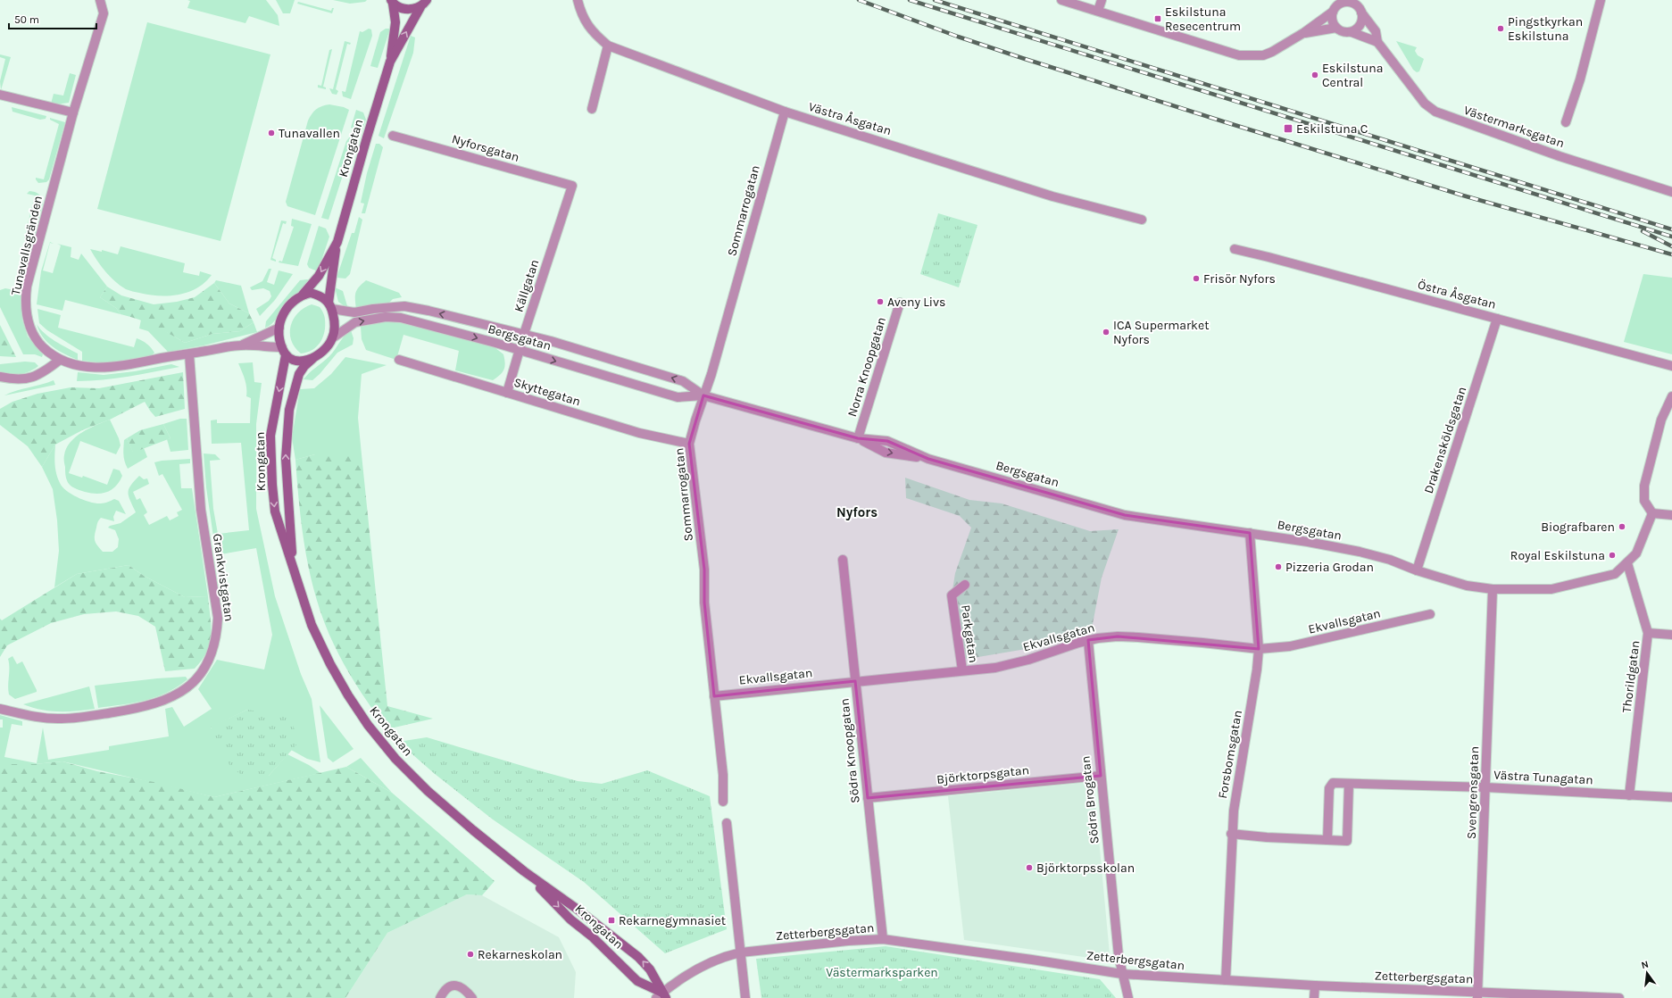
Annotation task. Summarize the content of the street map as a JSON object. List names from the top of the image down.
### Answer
{
  "streets": {
    "street": [
      "Västra Åsgatan",
      "Västermarksgatan",
      "Krongatan",
      "Nyforsgatan",
      "Sommarrogatan",
      "Tunavallsgränden",
      "Källgatan",
      "Östra Åsgatan",
      "Bergsgatan",
      "Norra Knoopgatan",
      "Skyttegatan",
      "Drakensköldsgatan",
      "Grankvistgatan",
      "Ekvallsgatan",
      "Parkgatan",
      "Thorildgatan",
      "Södra Knoopgatan",
      "Forsbomsgatan",
      "Björktorpsgatan",
      "Västra Tunagatan",
      "Svengrensgatan",
      "Södra Brogatan",
      "Zetterbergsgatan"
    ]
  },
  "crossings": [
    ["Västra Åsgatan", "Sommarrogatan"],
    ["Krongatan", "Tunavallsgränden"],
    ["Krongatan", "Bergsgatan"],
    ["Krongatan", "Zetterbergsgatan"],
    ["Nyforsgatan", "Källgatan"],
    ["Sommarrogatan", "Bergsgatan"],
    ["Sommarrogatan", "Skyttegatan"],
    ["Sommarrogatan", "Ekvallsgatan"],
    ["Tunavallsgränden", "Bergsgatan"],
    ["Tunavallsgränden", "Grankvistgatan"],
    ["Källgatan", "Bergsgatan"],
    ["Källgatan", "Skyttegatan"],
    ["Östra Åsgatan", "Drakensköldsgatan"],
    ["Bergsgatan", "Norra Knoopgatan"],
    ["Bergsgatan", "Drakensköldsgatan"],
    ["Bergsgatan", "Thorildgatan"],
    ["Bergsgatan", "Forsbomsgatan"],
    ["Bergsgatan", "Svengrensgatan"],
    ["Ekvallsgatan", "Parkgatan"],
    ["Ekvallsgatan", "Södra Knoopgatan"],
    ["Ekvallsgatan", "Forsbomsgatan"],
    ["Ekvallsgatan", "Södra Brogatan"],
    ["Thorildgatan", "Västra Tunagatan"],
    ["Södra Knoopgatan", "Björktorpsgatan"],
    ["Södra Knoopgatan", "Zetterbergsgatan"],
    ["Forsbomsgatan", "Zetterbergsgatan"],
    ["Björktorpsgatan", "Södra Brogatan"],
    ["Västra Tunagatan", "Svengrensgatan"],
    ["Svengrensgatan", "Zetterbergsgatan"],
    ["Södra Brogatan", "Zetterbergsgatan"]
  ],
  "districts": ["Nyfors"],
  "parks": ["Västermarksparken"],
  "places": {
    "transit": ["Eskilstuna Resecentrum", "Eskilstuna C", "Rekarnegymnasiet"],
    "other": [
      "Pingstkyrkan Eskilstuna",
      "Eskilstuna Central",
      "Tunavallen",
      "Frisör Nyfors",
      "Aveny Livs",
      "ICA Supermarket Nyfors",
      "Biografbaren",
      "Royal Eskilstuna",
      "Pizzeria Grodan",
      "Björktorpsskolan",
      "Rekarneskolan"
    ]
  },
  "scale_bar": "50 m",
  "north": "top"
}
